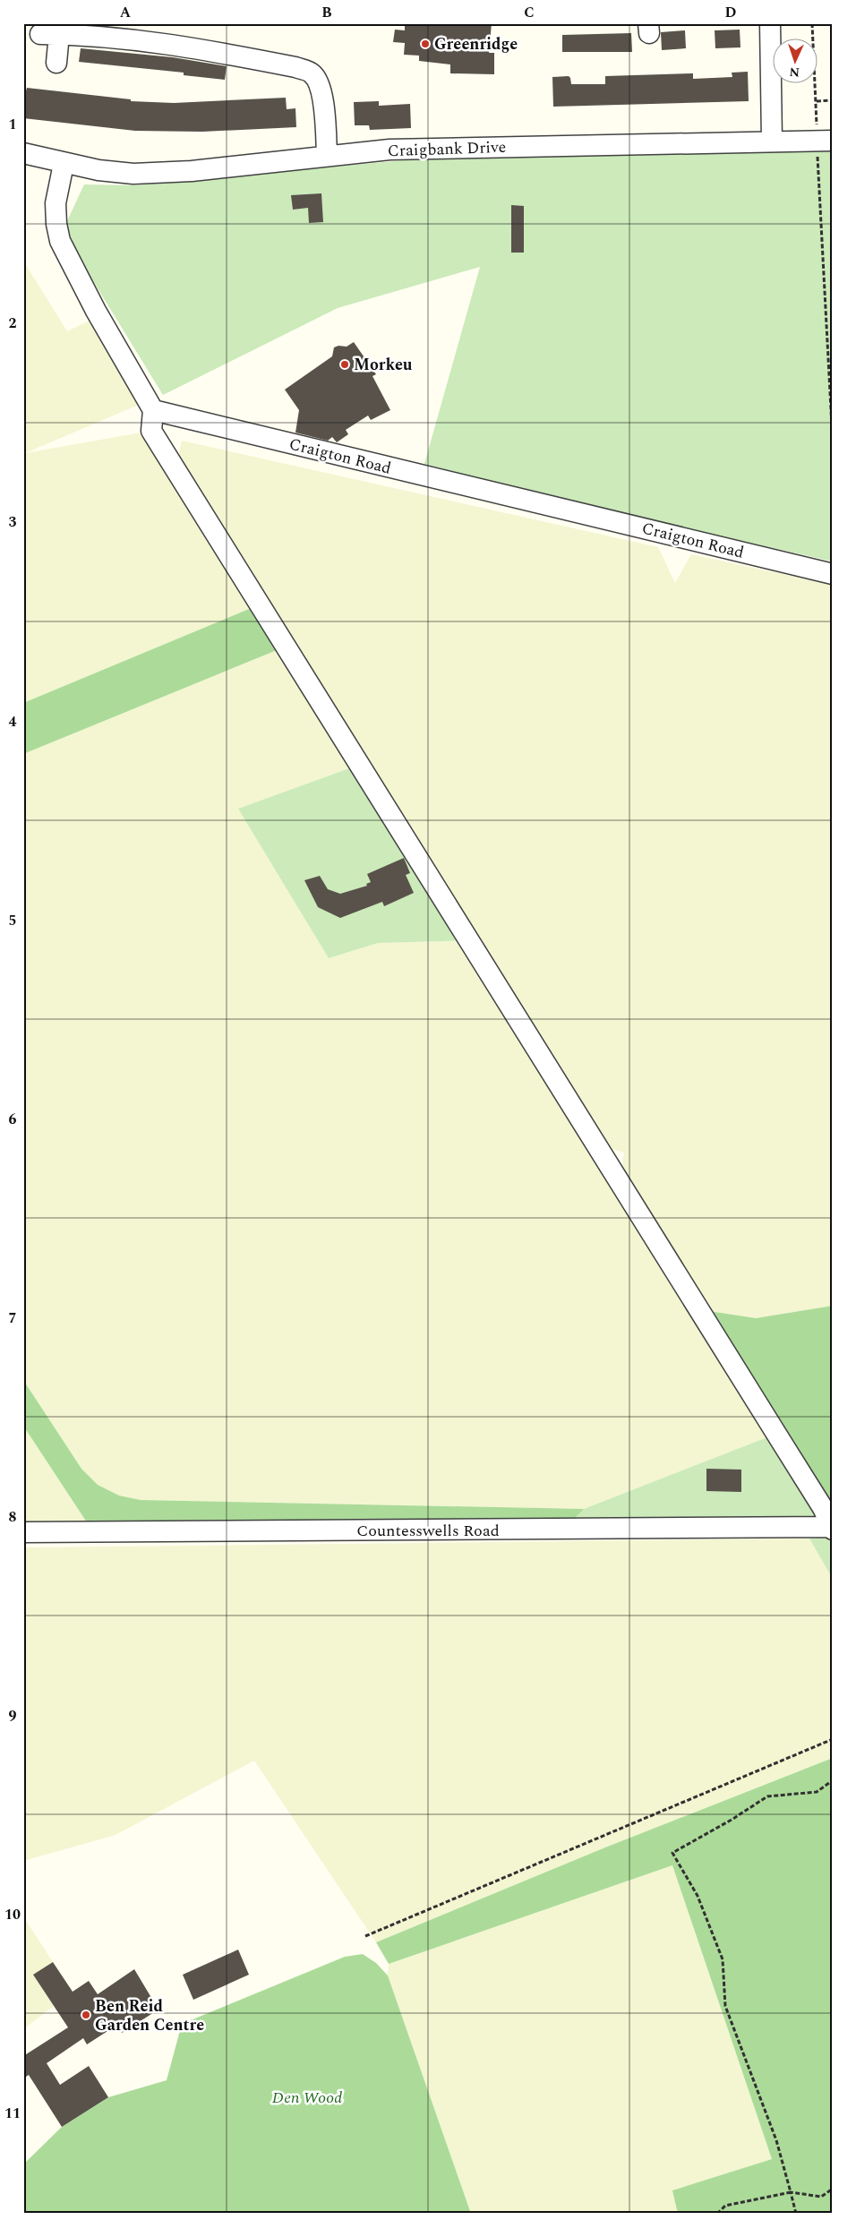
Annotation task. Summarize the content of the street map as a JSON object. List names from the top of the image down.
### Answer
{
  "streets": {
    "street": ["Craigbank Drive", "Craigton Road", "Countesswells Road"]
  },
  "parks": ["Den Wood"],
  "places": ["Greenridge", "Morkeu", "Ben Reid Garden Centre"],
  "north": "bottom",
  "grid": {
    "columns": [
      "A",
      "B",
      "C",
      "D"
    ],
    "rows": [
      "1",
      "2",
      "3",
      "4",
      "5",
      "6",
      "7",
      "8",
      "9",
      "10",
      "11"
    ]
  }
}
